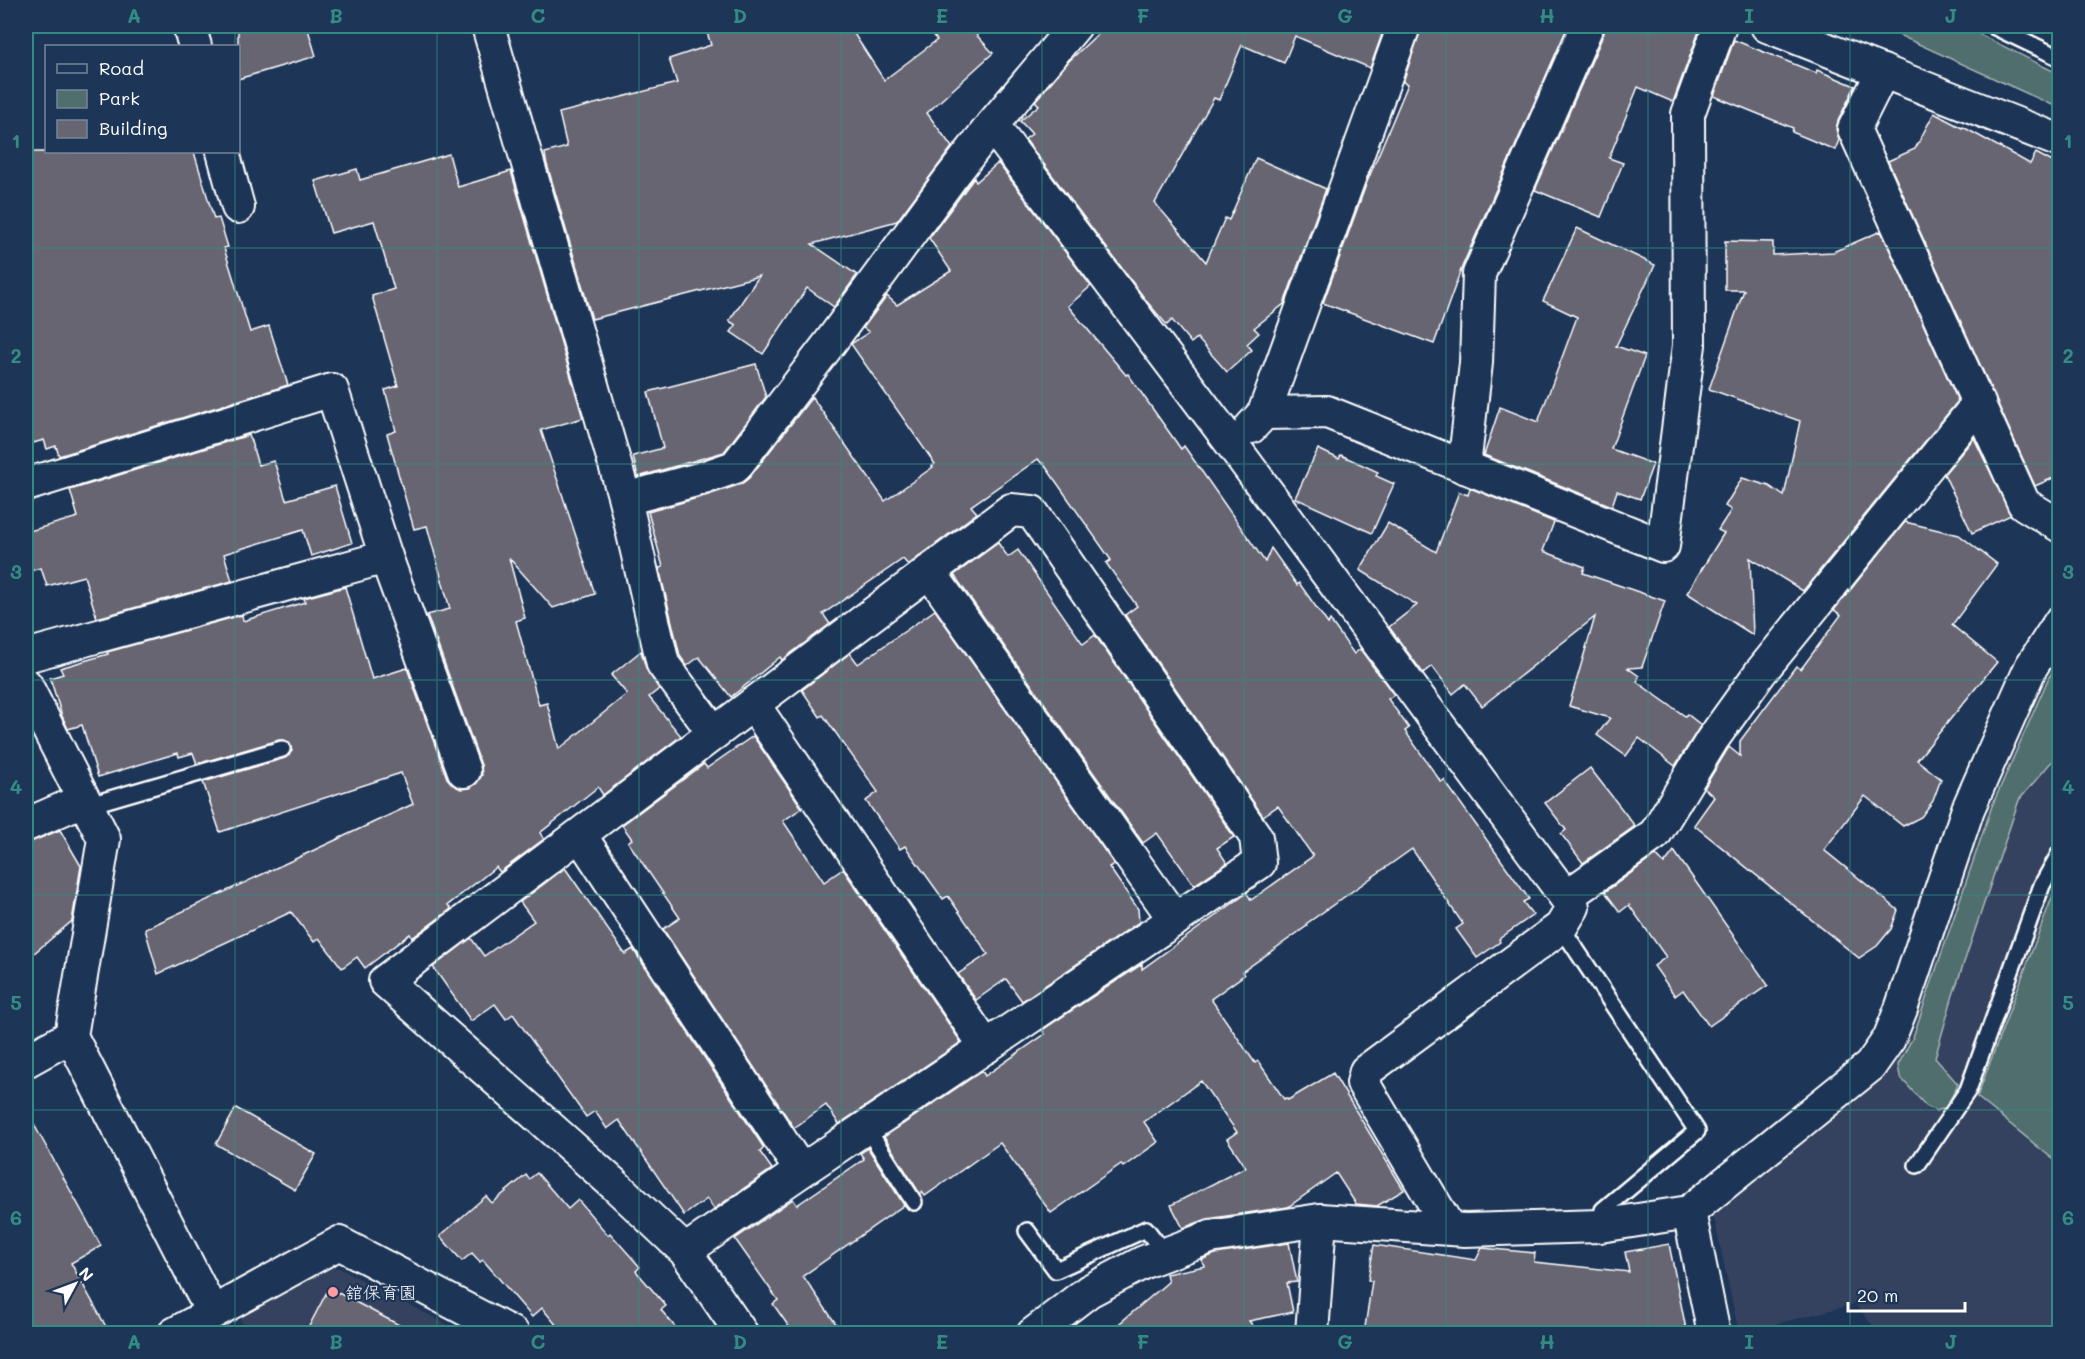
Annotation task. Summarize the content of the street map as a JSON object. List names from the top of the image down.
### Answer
{
  "places": ["舘保育園"],
  "legend": ["Road", "Park", "Building"],
  "scale_bar": "20 m",
  "north": "top right",
  "grid": {
    "columns": [
      "A",
      "B",
      "C",
      "D",
      "E",
      "F",
      "G",
      "H",
      "I",
      "J"
    ],
    "rows": [
      "1",
      "2",
      "3",
      "4",
      "5",
      "6"
    ]
  }
}
